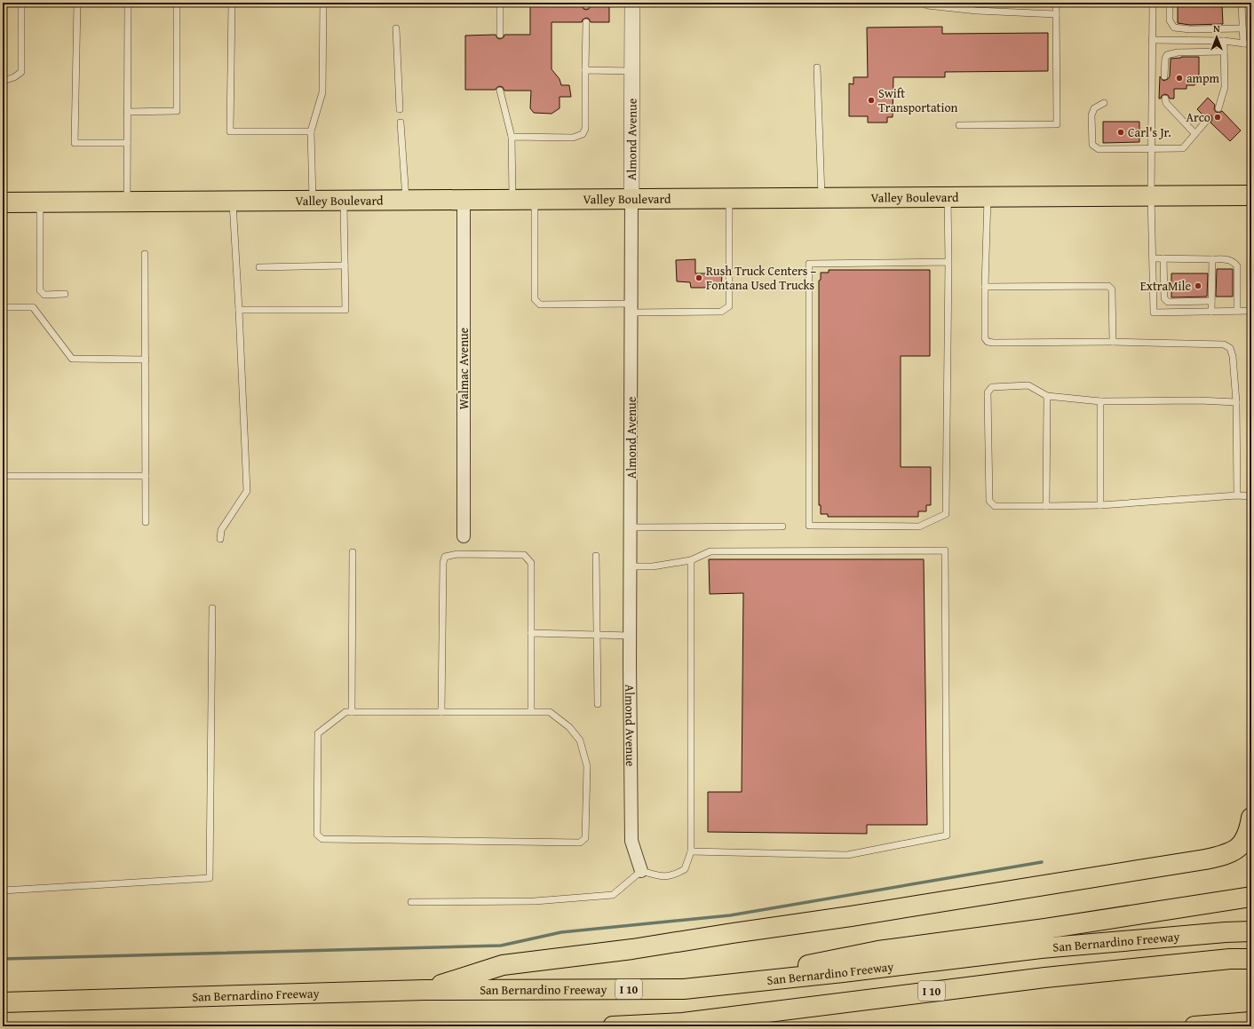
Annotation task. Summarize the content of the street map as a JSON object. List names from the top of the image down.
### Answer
{
  "streets": {
    "main road": ["Valley Boulevard", "San Bernardino Freeway", "I 10"],
    "street": ["Almond Avenue", "Walmac Avenue"]
  },
  "crossings": [
    ["Almond Avenue", "Valley Boulevard"],
    ["Valley Boulevard", "Walmac Avenue"]
  ],
  "places": [
    "ampm",
    "Swift Transportation",
    "Arco",
    "Carl's Jr.",
    "Rush Truck Centers – Fontana Used Trucks",
    "ExtraMile"
  ],
  "north": "top"
}
